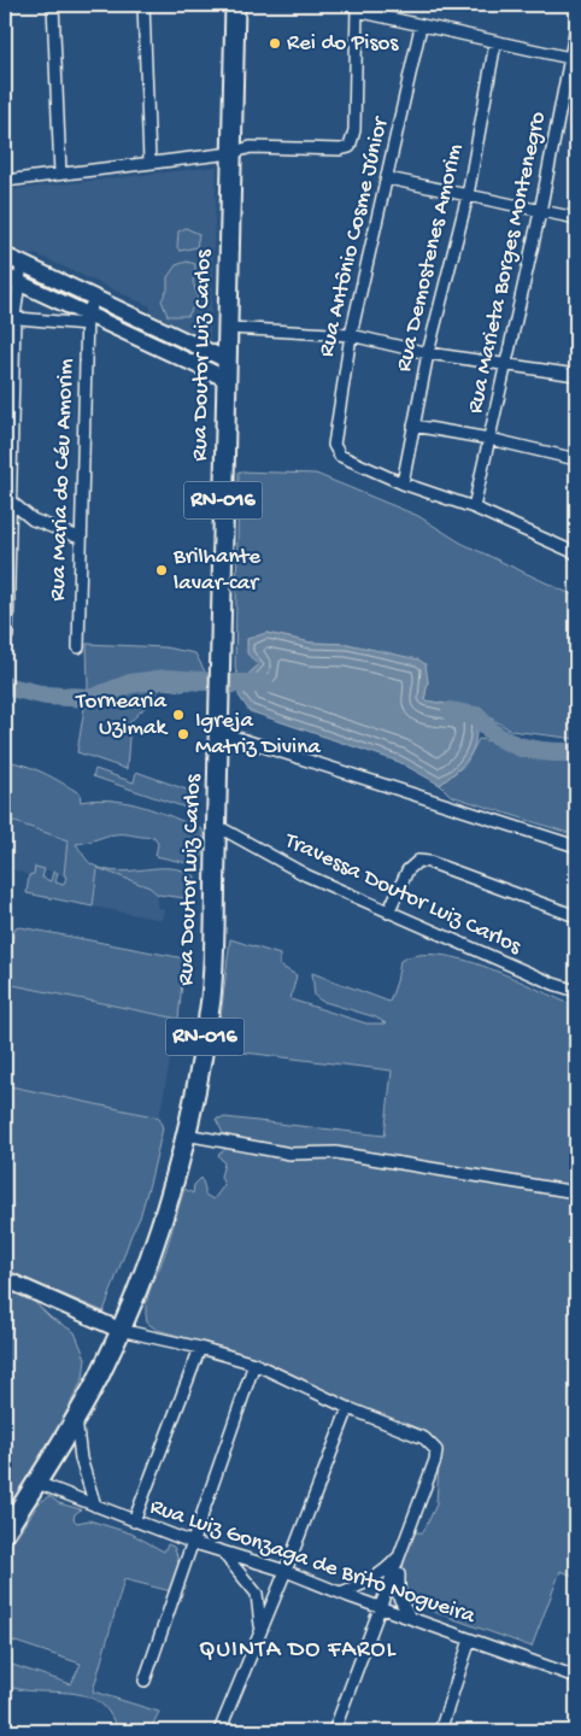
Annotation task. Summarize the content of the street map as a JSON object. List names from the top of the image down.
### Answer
{
  "streets": {
    "main road": ["Rua Doutor Luiz Carlos", "RN-016"],
    "street": [
      "Rua Antônio Cosme Júnior",
      "Rua Demostenes Amorim",
      "Rua Marieta Borges Montenegro",
      "Rua Maria do Céu Amorim",
      "Travessa Doutor Luiz Carlos",
      "Rua Luiz Gonzaga de Brito Nogueira"
    ]
  },
  "crossings": [
    ["Rua Antônio Cosme Júnior", "Rua Demostenes Amorim"],
    ["Rua Doutor Luiz Carlos", "Travessa Doutor Luiz Carlos"],
    ["Rua Doutor Luiz Carlos", "Rua Luiz Gonzaga de Brito Nogueira"]
  ],
  "districts": ["QUINTA DO FAROL"],
  "places": [
    "Rei do Pisos",
    "Brilhante lavar-car",
    "Tornearia Uzimak",
    "Igreja Matriz Divina"
  ]
}
